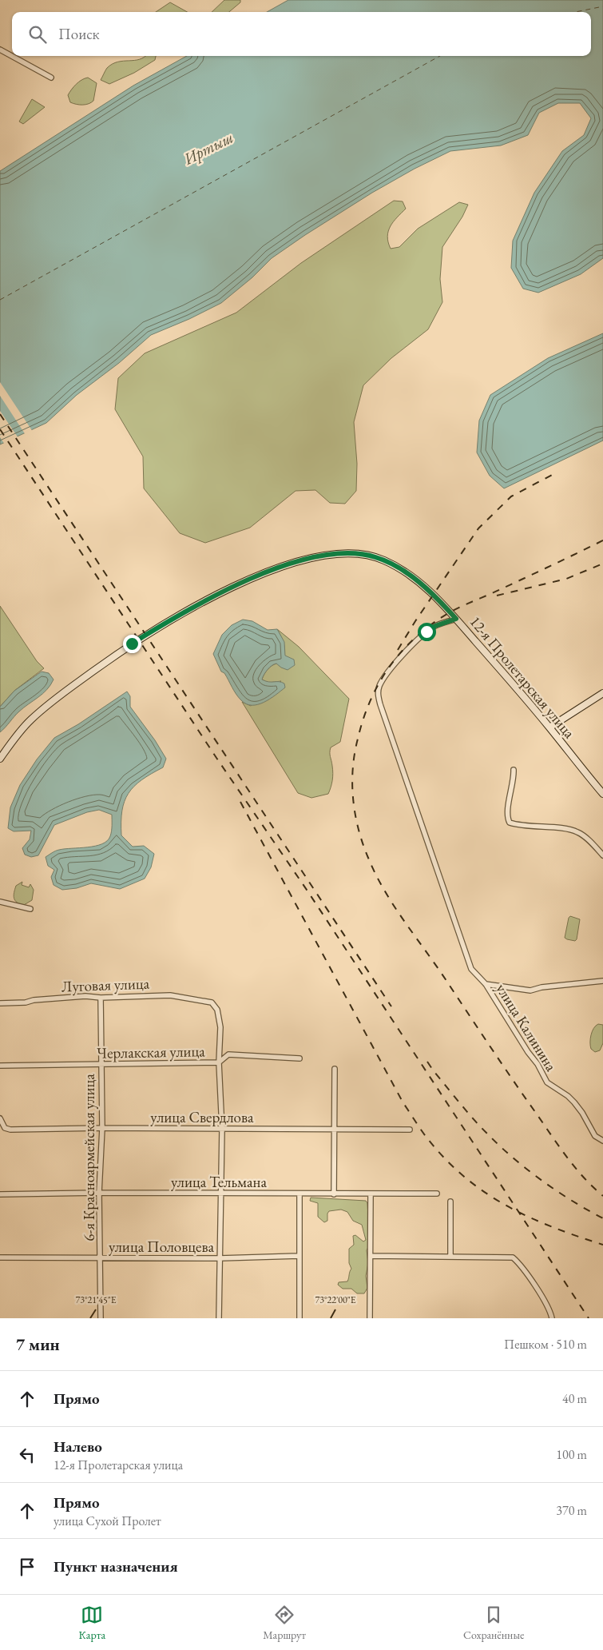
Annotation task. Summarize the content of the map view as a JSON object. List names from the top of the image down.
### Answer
{
  "streets": {
    "main road": ["12-я Пролетарская улица"],
    "street": [
      "Луговая улица",
      "улица Калинина",
      "Черлакская улица",
      "улица Свердлова",
      "6-я Красноармейская улица",
      "улица Тельмана",
      "улица Половцева"
    ]
  },
  "crossings": [
    ["12-я Пролетарская улица", "улица Калинина"],
    ["Луговая улица", "Черлакская улица"],
    ["Луговая улица", "6-я Красноармейская улица"],
    ["Черлакская улица", "6-я Красноармейская улица"],
    ["улица Свердлова", "6-я Красноармейская улица"],
    ["6-я Красноармейская улица", "улица Тельмана"],
    ["6-я Красноармейская улица", "улица Половцева"]
  ],
  "water": ["Иртыш"],
  "page": {
    "search": "Поиск",
    "heading": ["7 мин", "Пешком · 510 m"],
    "list": [
      ["Прямо", "40 m"],
      ["Налево", "12-я Пролетарская улица", "100 m"],
      ["Прямо", "улица Сухой Пролет", "370 m"],
      "Пункт назначения"
    ],
    "nav": ["Карта", "Маршрут", "Сохранённые"]
  },
  "coordinates": ["73°21'45\"E", "73°22'00\"E"]
}
